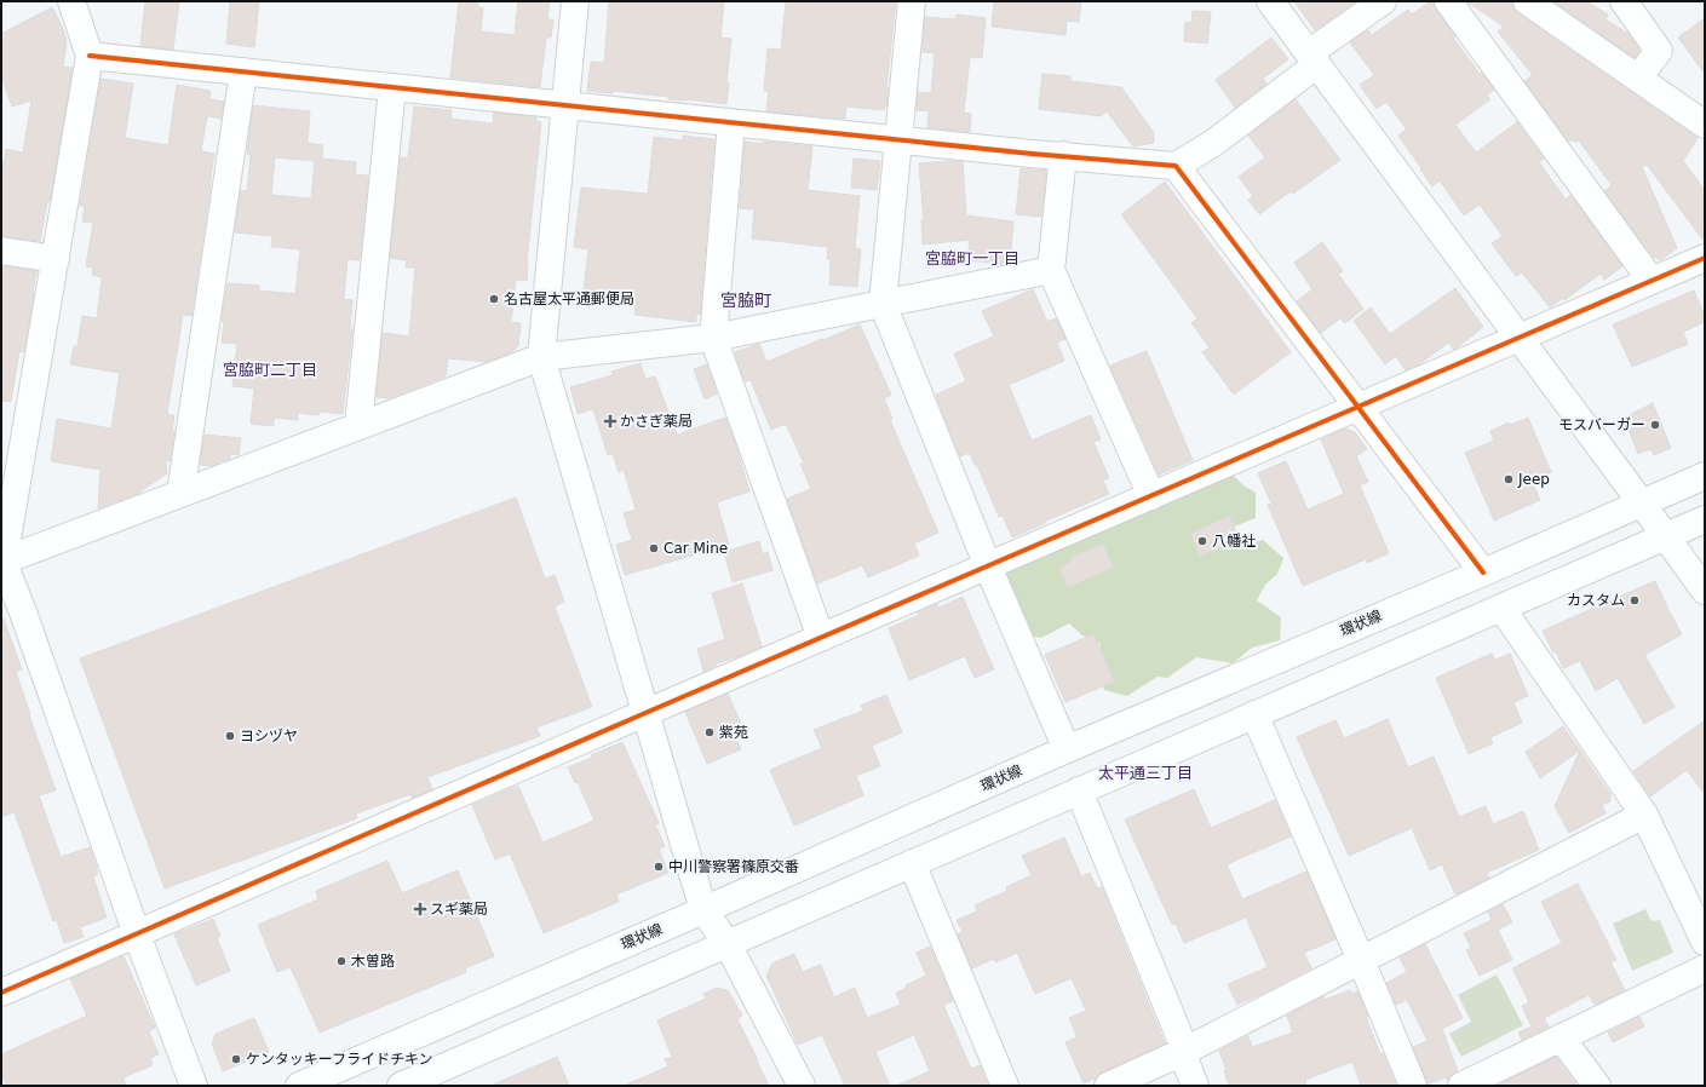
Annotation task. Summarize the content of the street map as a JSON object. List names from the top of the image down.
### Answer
{
  "streets": {
    "street": ["環状線"]
  },
  "districts": [
    "宮脇町一丁目",
    "宮脇町",
    "宮脇町二丁目",
    "太平通三丁目"
  ],
  "places": {
    "other": [
      "名古屋太平通郵便局",
      "モスバーガー",
      "Jeep",
      "八幡社",
      "Car Mine",
      "カスタム",
      "紫苑",
      "ヨシヅヤ",
      "中川警察署篠原交番",
      "木曽路",
      "ケンタッキーフライドチキン"
    ],
    "health": ["かさぎ薬局", "スギ薬局"]
  }
}
